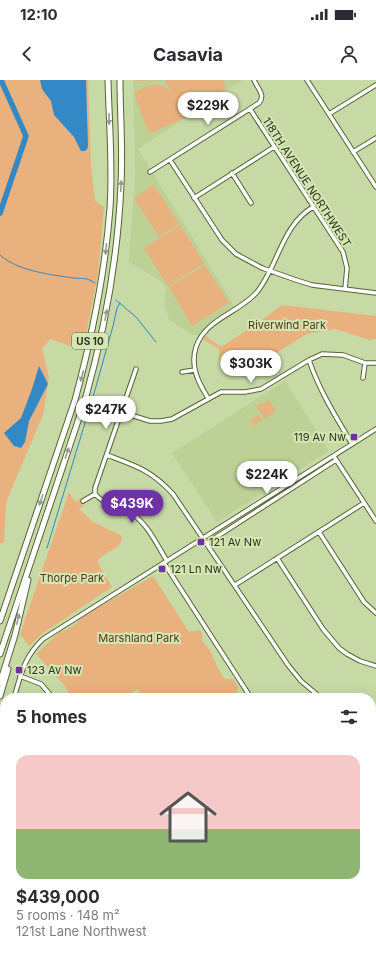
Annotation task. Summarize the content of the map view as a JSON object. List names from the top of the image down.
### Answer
{
  "streets": {
    "highway": ["US 10"],
    "street": ["118TH AVENUE NORTHWEST"]
  },
  "parks": ["Riverwind Park", "Thorpe Park", "Marshland Park"],
  "places": {
    "transit": [
      "119 Av Nw",
      "121 Av Nw",
      "121 Ln Nw",
      "123 Av Nw"
    ]
  },
  "page": {
    "status": "12:10",
    "header": "Casavia",
    "price": [
      "$229K",
      "$303K",
      "$247K",
      "$224K",
      "$439K"
    ],
    "heading": "5 homes",
    "list": [
      {
        "name": "$439,000",
        "note": "5 rooms · 148 m² · 121st Lane Northwest"
      }
    ]
  }
}
